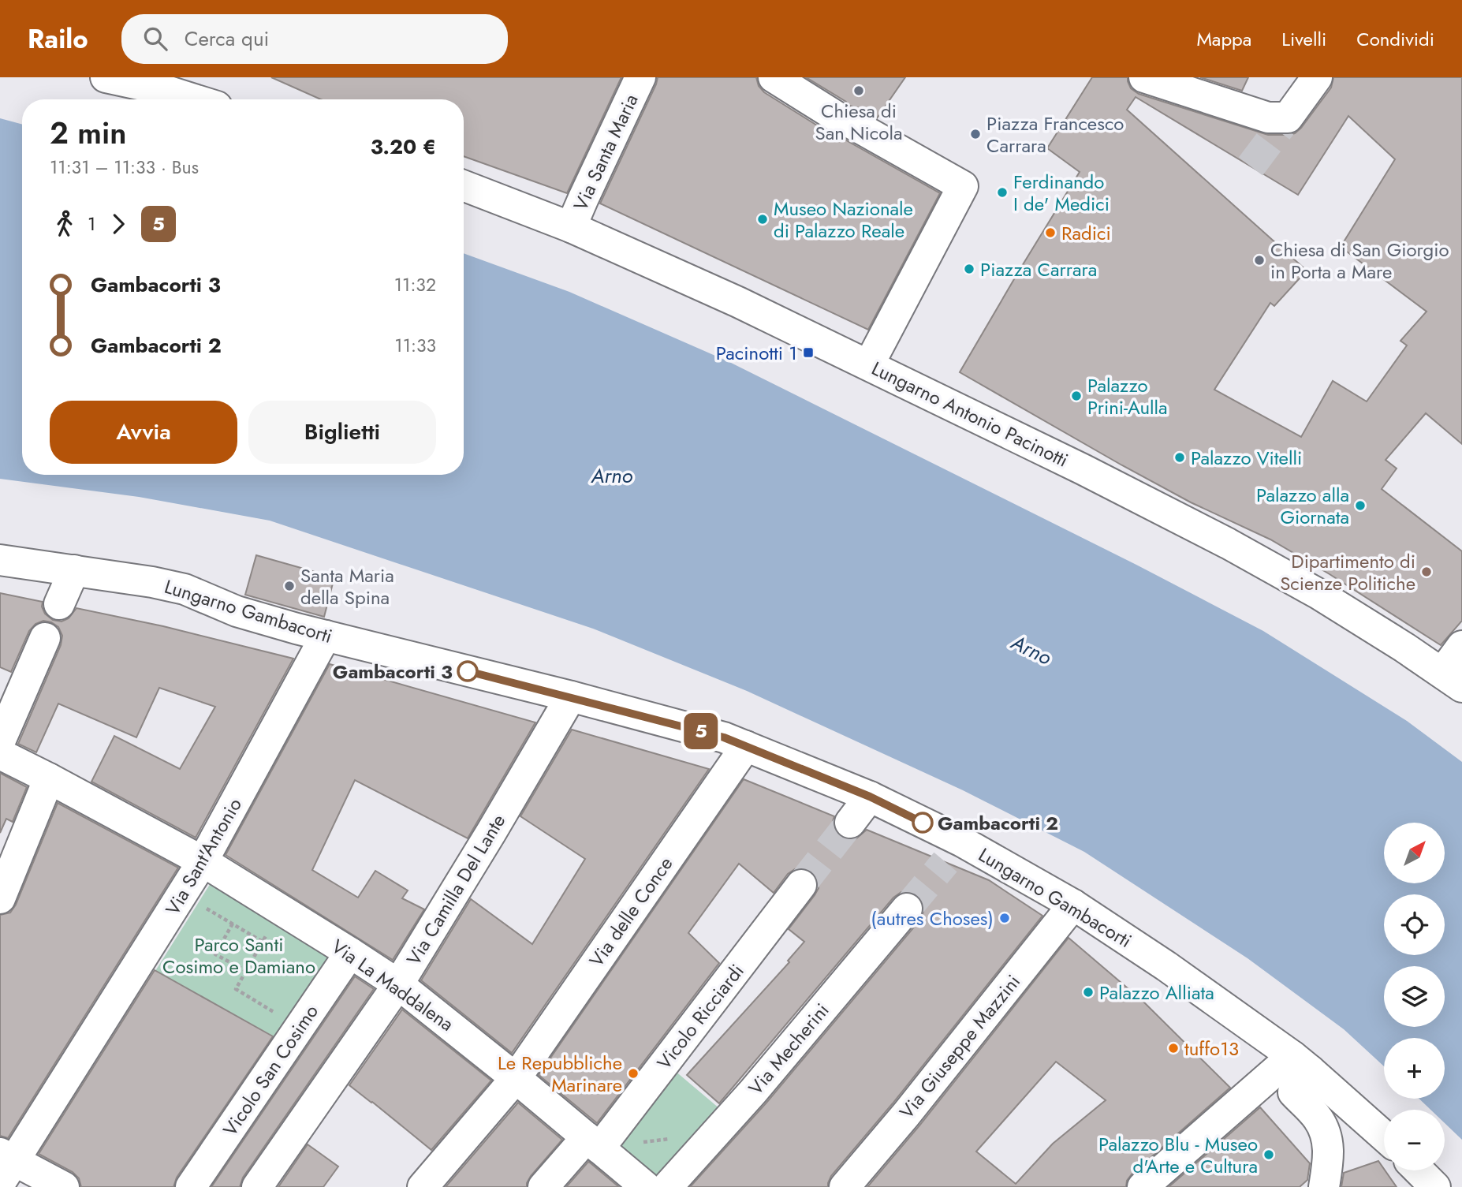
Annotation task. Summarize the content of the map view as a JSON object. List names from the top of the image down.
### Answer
{
  "streets": {
    "street": [
      "Via Santa Maria",
      "Lungarno Antonio Pacinotti",
      "Lungarno Gambacorti",
      "Via Sant'Antonio",
      "Via Camilla Del Lante",
      "Via delle Conce",
      "Via La Maddalena",
      "Vicolo Ricciardi",
      "Via Giuseppe Mazzini",
      "Via Mecherini",
      "Vicolo San Cosimo"
    ]
  },
  "crossings": [
    ["Via Santa Maria", "Lungarno Antonio Pacinotti"],
    ["Lungarno Gambacorti", "Via Sant'Antonio"],
    ["Lungarno Gambacorti", "Via Camilla Del Lante"],
    ["Lungarno Gambacorti", "Via delle Conce"],
    ["Lungarno Gambacorti", "Via Giuseppe Mazzini"],
    ["Via Sant'Antonio", "Via La Maddalena"],
    ["Via Camilla Del Lante", "Via La Maddalena"],
    ["Via delle Conce", "Via La Maddalena"],
    ["Via La Maddalena", "Vicolo Ricciardi"],
    ["Via La Maddalena", "Vicolo San Cosimo"]
  ],
  "water": ["Arno"],
  "parks": ["Parco Santi Cosimo e Damiano"],
  "places": {
    "other": [
      "Chiesa di San Nicola",
      "Piazza Francesco Carrara",
      "Ferdinando I de' Medici",
      "Museo Nazionale di Palazzo Reale",
      "Radici",
      "Chiesa di San Giorgio in Porta a Mare",
      "Piazza Carrara",
      "Palazzo Prini-Aulla",
      "Palazzo Vitelli",
      "Palazzo alla Giornata",
      "Dipartimento di Scienze Politiche",
      "Santa Maria della Spina",
      "Gambacorti 3",
      "Gambacorti 2",
      "(autres Choses)",
      "Palazzo Alliata",
      "tuffo13",
      "Le Repubbliche Marinare",
      "Palazzo Blu - Museo d'Arte e Cultura"
    ],
    "transit": ["Pacinotti 1"]
  },
  "lines": ["bus line 5"],
  "north": "top right",
  "page": {
    "header": "Railo",
    "search": "Cerca qui",
    "nav": ["Mappa", "Livelli", "Condividi"],
    "on_map": "5",
    "heading": ["2 min", "11:31 – 11:33 · Bus", "3.20 €"],
    "legs": ["1", "5"],
    "list": [
      {
        "name": "Gambacorti 3",
        "value": "11:32"
      },
      {
        "name": "Gambacorti 2",
        "value": "11:33"
      }
    ],
    "buttons": ["Avvia", "Biglietti"],
    "map_buttons": ["+", "−"]
  }
}
